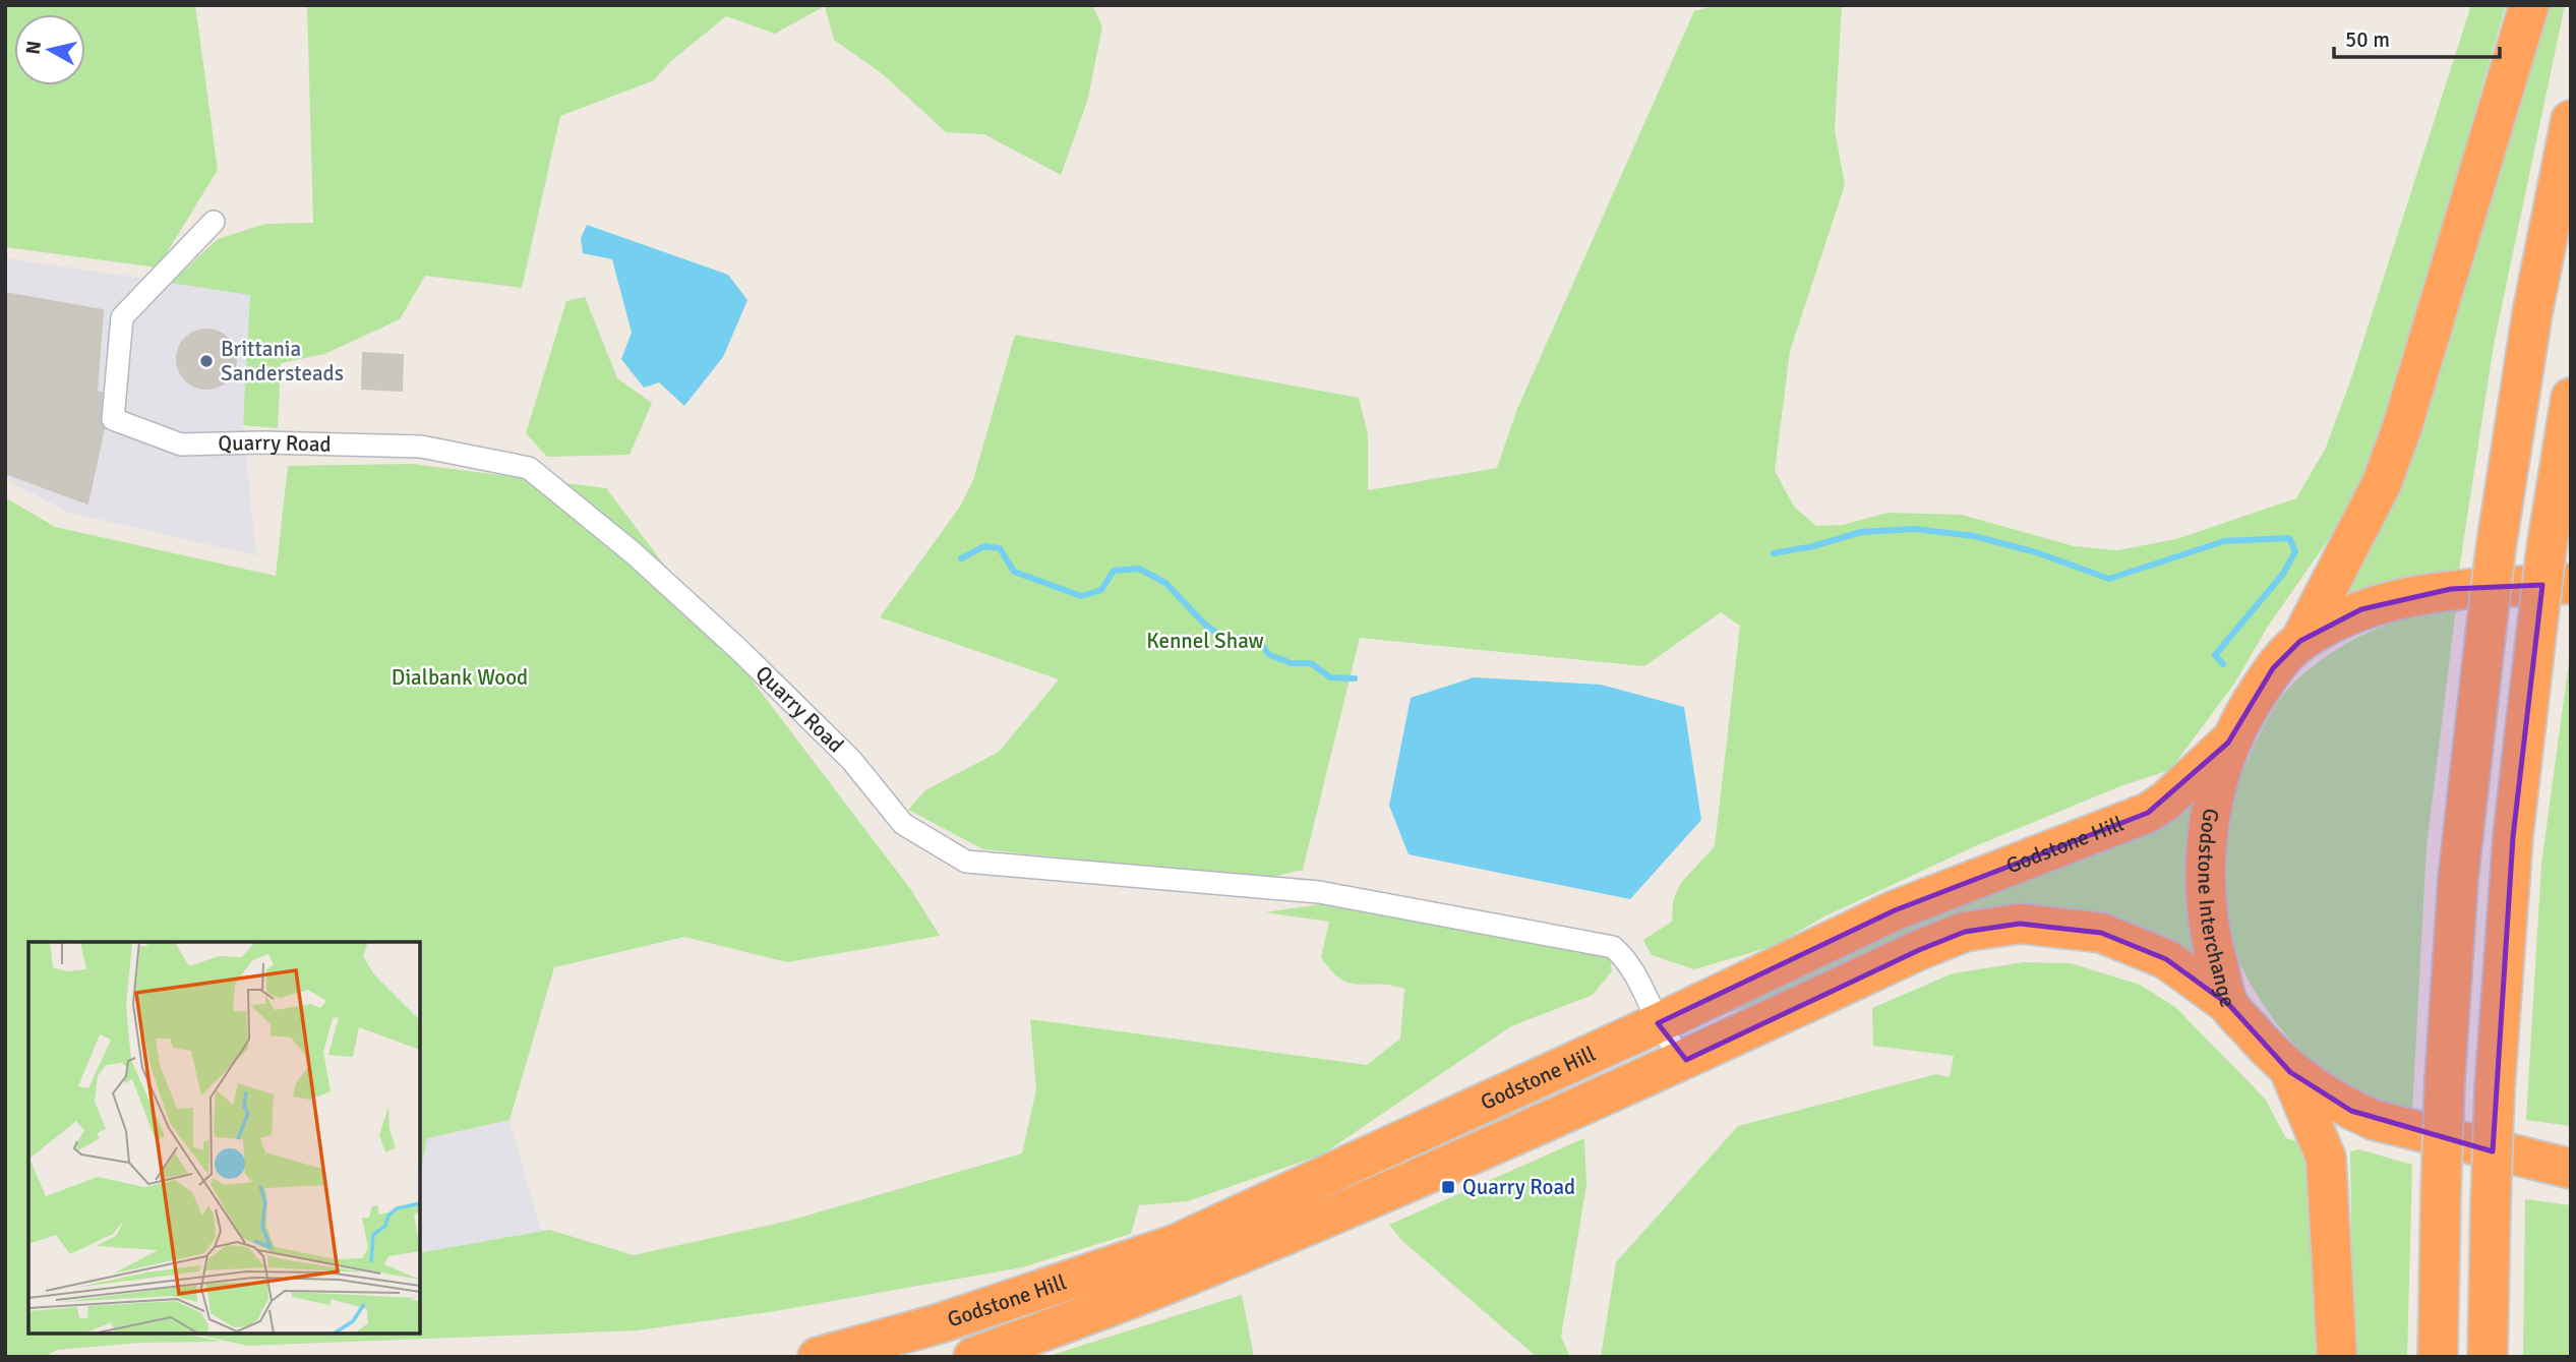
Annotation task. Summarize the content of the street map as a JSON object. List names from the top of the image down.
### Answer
{
  "streets": {
    "highway": ["Godstone Hill", "Godstone Interchange"],
    "street": ["Quarry Road"]
  },
  "crossings": [
    ["Quarry Road", "Godstone Hill"],
    ["Godstone Hill", "Godstone Interchange"]
  ],
  "parks": ["Kennel Shaw", "Dialbank Wood"],
  "places": {
    "other": ["Brittania Sandersteads"],
    "transit": ["Quarry Road"]
  },
  "scale_bar": "50 m",
  "north": "left"
}
